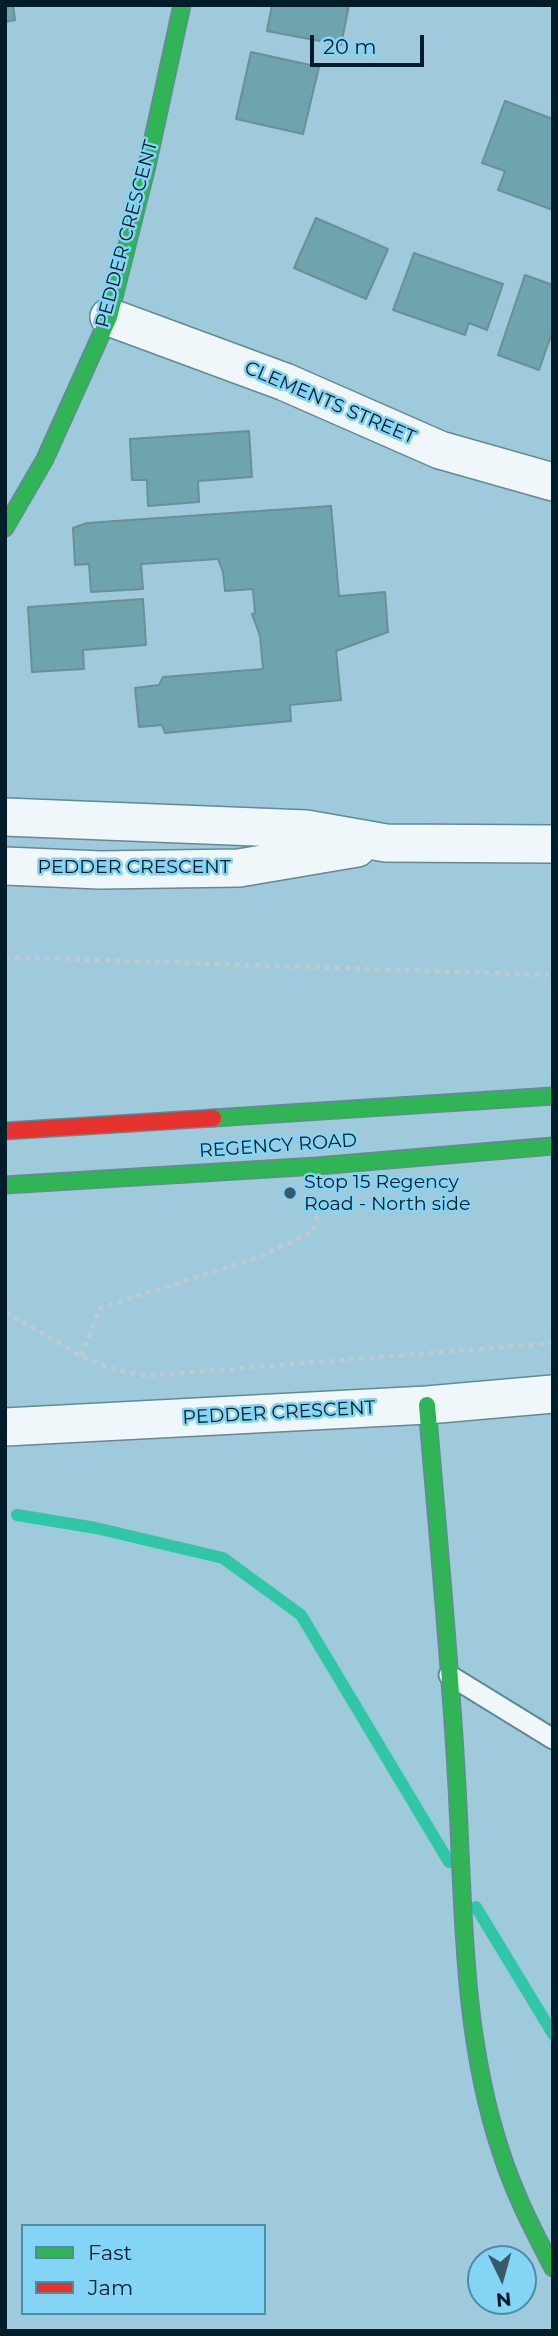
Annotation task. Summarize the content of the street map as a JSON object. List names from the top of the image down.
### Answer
{
  "streets": {
    "street": ["PEDDER CRESCENT", "CLEMENTS STREET", "REGENCY ROAD"]
  },
  "crossings": [
    ["PEDDER CRESCENT", "CLEMENTS STREET"]
  ],
  "places": ["Stop 15 Regency Road - North side"],
  "legend": ["Fast", "Jam"],
  "scale_bar": "20 m",
  "north": "bottom"
}
